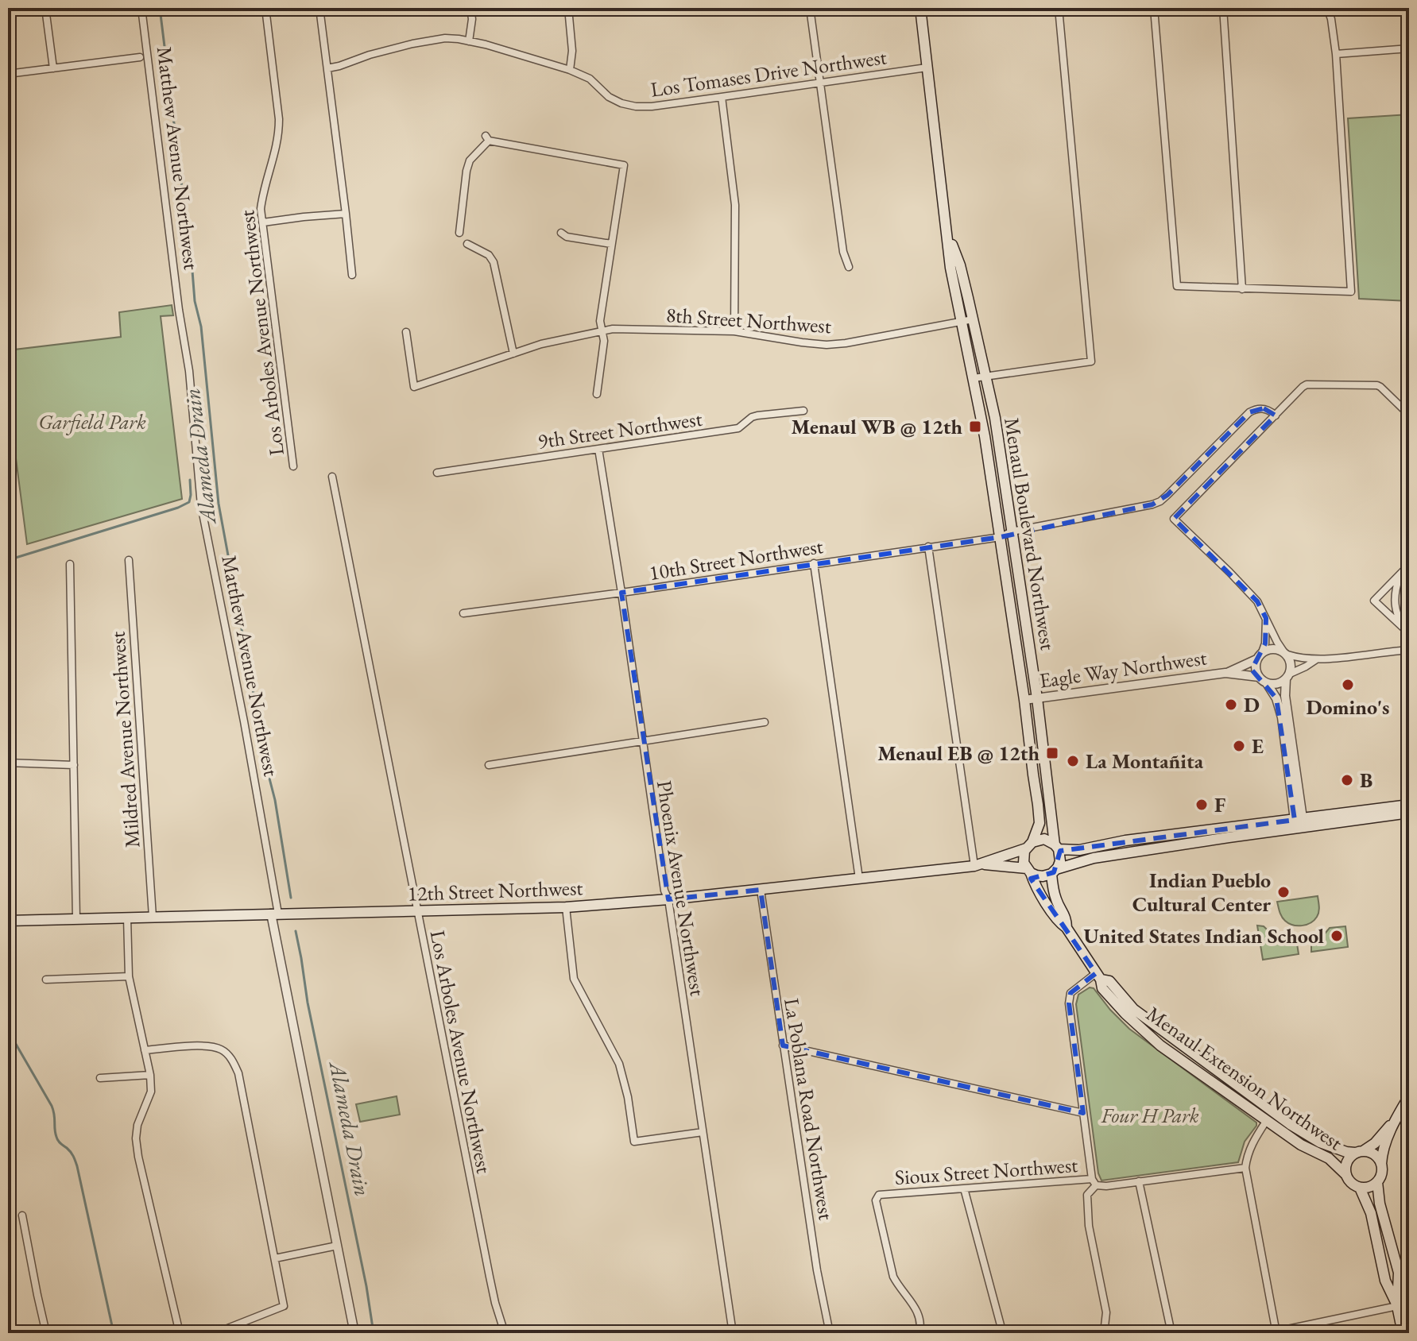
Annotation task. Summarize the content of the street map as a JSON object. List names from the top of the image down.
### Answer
{
  "streets": {
    "main road": ["Menaul Boulevard Northwest", "12th Street Northwest", "Menaul Extension Northwest"],
    "street": [
      "Los Tomases Drive Northwest",
      "Matthew Avenue Northwest",
      "8th Street Northwest",
      "Los Arboles Avenue Northwest",
      "9th Street Northwest",
      "10th Street Northwest",
      "Eagle Way Northwest",
      "Mildred Avenue Northwest",
      "Phoenix Avenue Northwest",
      "La Poblana Road Northwest",
      "Sioux Street Northwest"
    ]
  },
  "crossings": [
    ["Los Tomases Drive Northwest", "Menaul Boulevard Northwest"],
    ["Matthew Avenue Northwest", "12th Street Northwest"],
    ["8th Street Northwest", "Menaul Boulevard Northwest"],
    ["Los Arboles Avenue Northwest", "12th Street Northwest"],
    ["9th Street Northwest", "Phoenix Avenue Northwest"],
    ["Menaul Boulevard Northwest", "10th Street Northwest"],
    ["Menaul Boulevard Northwest", "Eagle Way Northwest"],
    ["Menaul Boulevard Northwest", "12th Street Northwest"],
    ["10th Street Northwest", "Phoenix Avenue Northwest"],
    ["Mildred Avenue Northwest", "12th Street Northwest"],
    ["Phoenix Avenue Northwest", "12th Street Northwest"],
    ["12th Street Northwest", "La Poblana Road Northwest"]
  ],
  "water": ["Alameda Drain"],
  "parks": ["Garfield Park", "Four H Park"],
  "places": {
    "transit": ["Menaul WB @ 12th", "Menaul EB @ 12th"],
    "other": [
      "Domino's",
      "D",
      "E",
      "La Montañita",
      "B",
      "F",
      "Indian Pueblo Cultural Center",
      "United States Indian School"
    ]
  }
}
